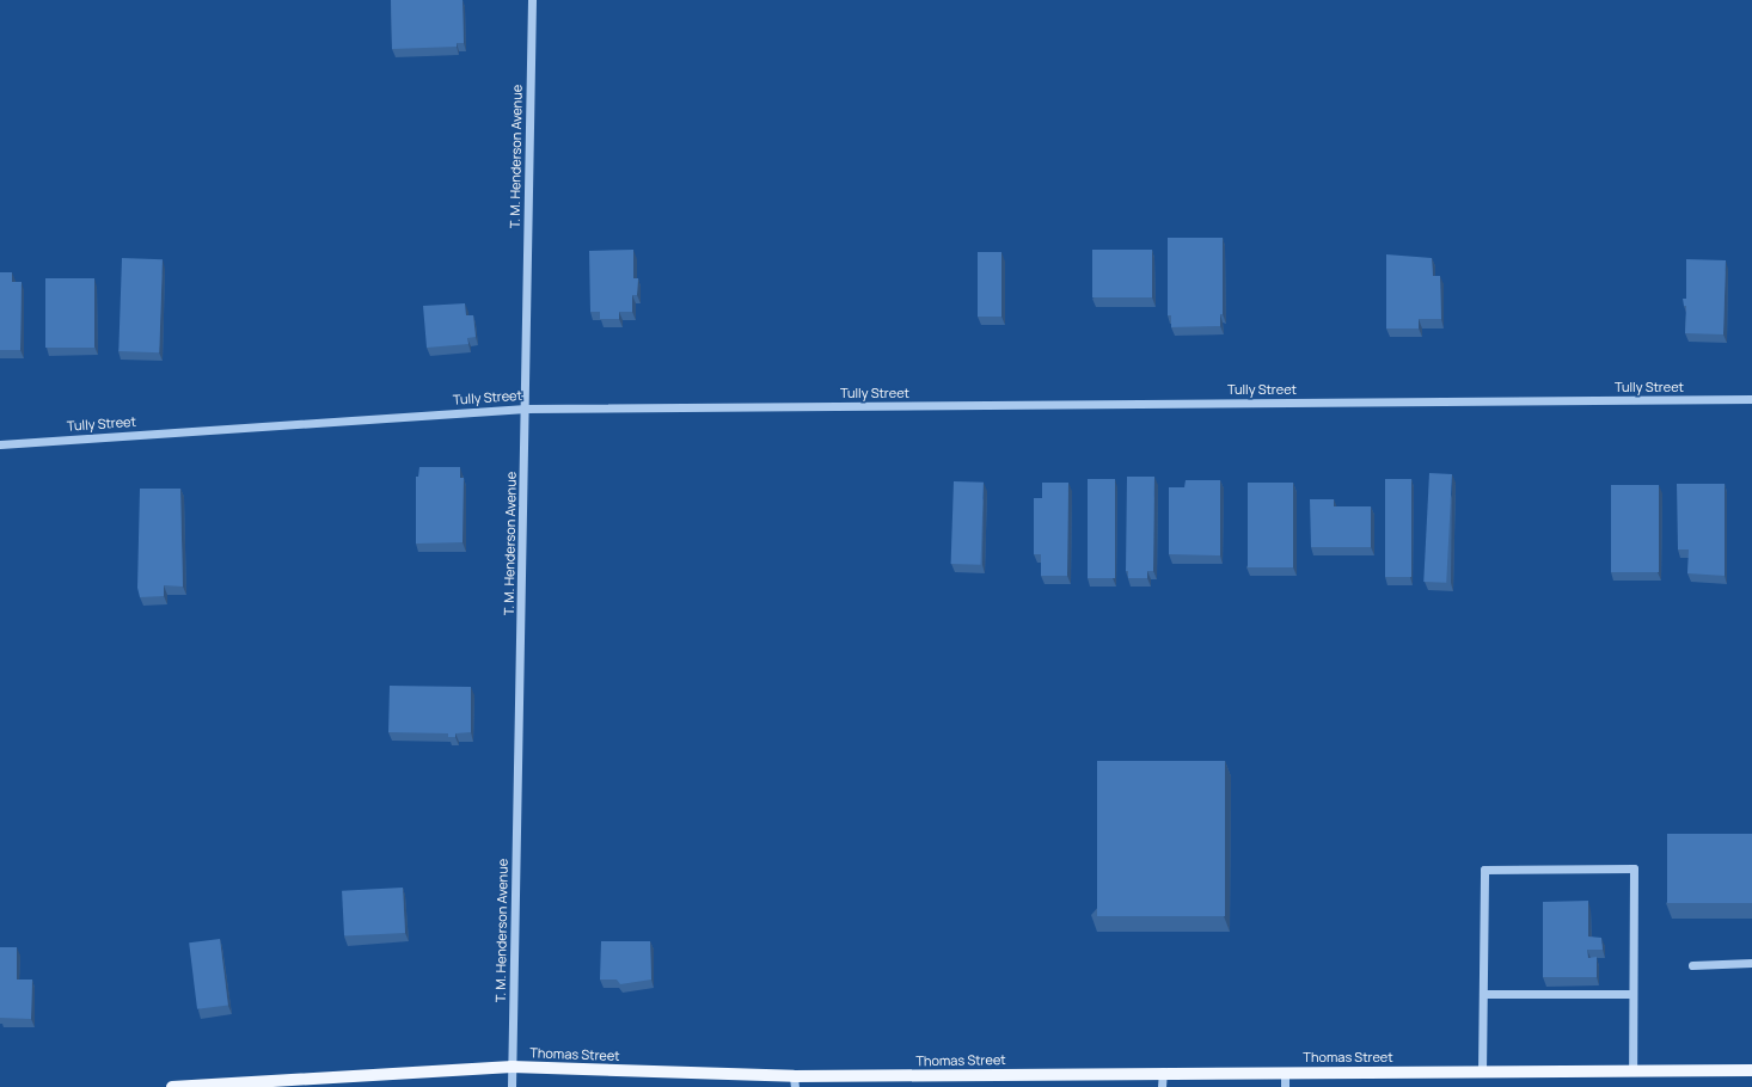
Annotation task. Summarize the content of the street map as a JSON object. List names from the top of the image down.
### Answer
{
  "streets": {
    "main road": ["Thomas Street"],
    "street": ["T. M. Henderson Avenue", "Tully Street"]
  },
  "crossings": [
    ["T. M. Henderson Avenue", "Tully Street"],
    ["T. M. Henderson Avenue", "Thomas Street"]
  ]
}
